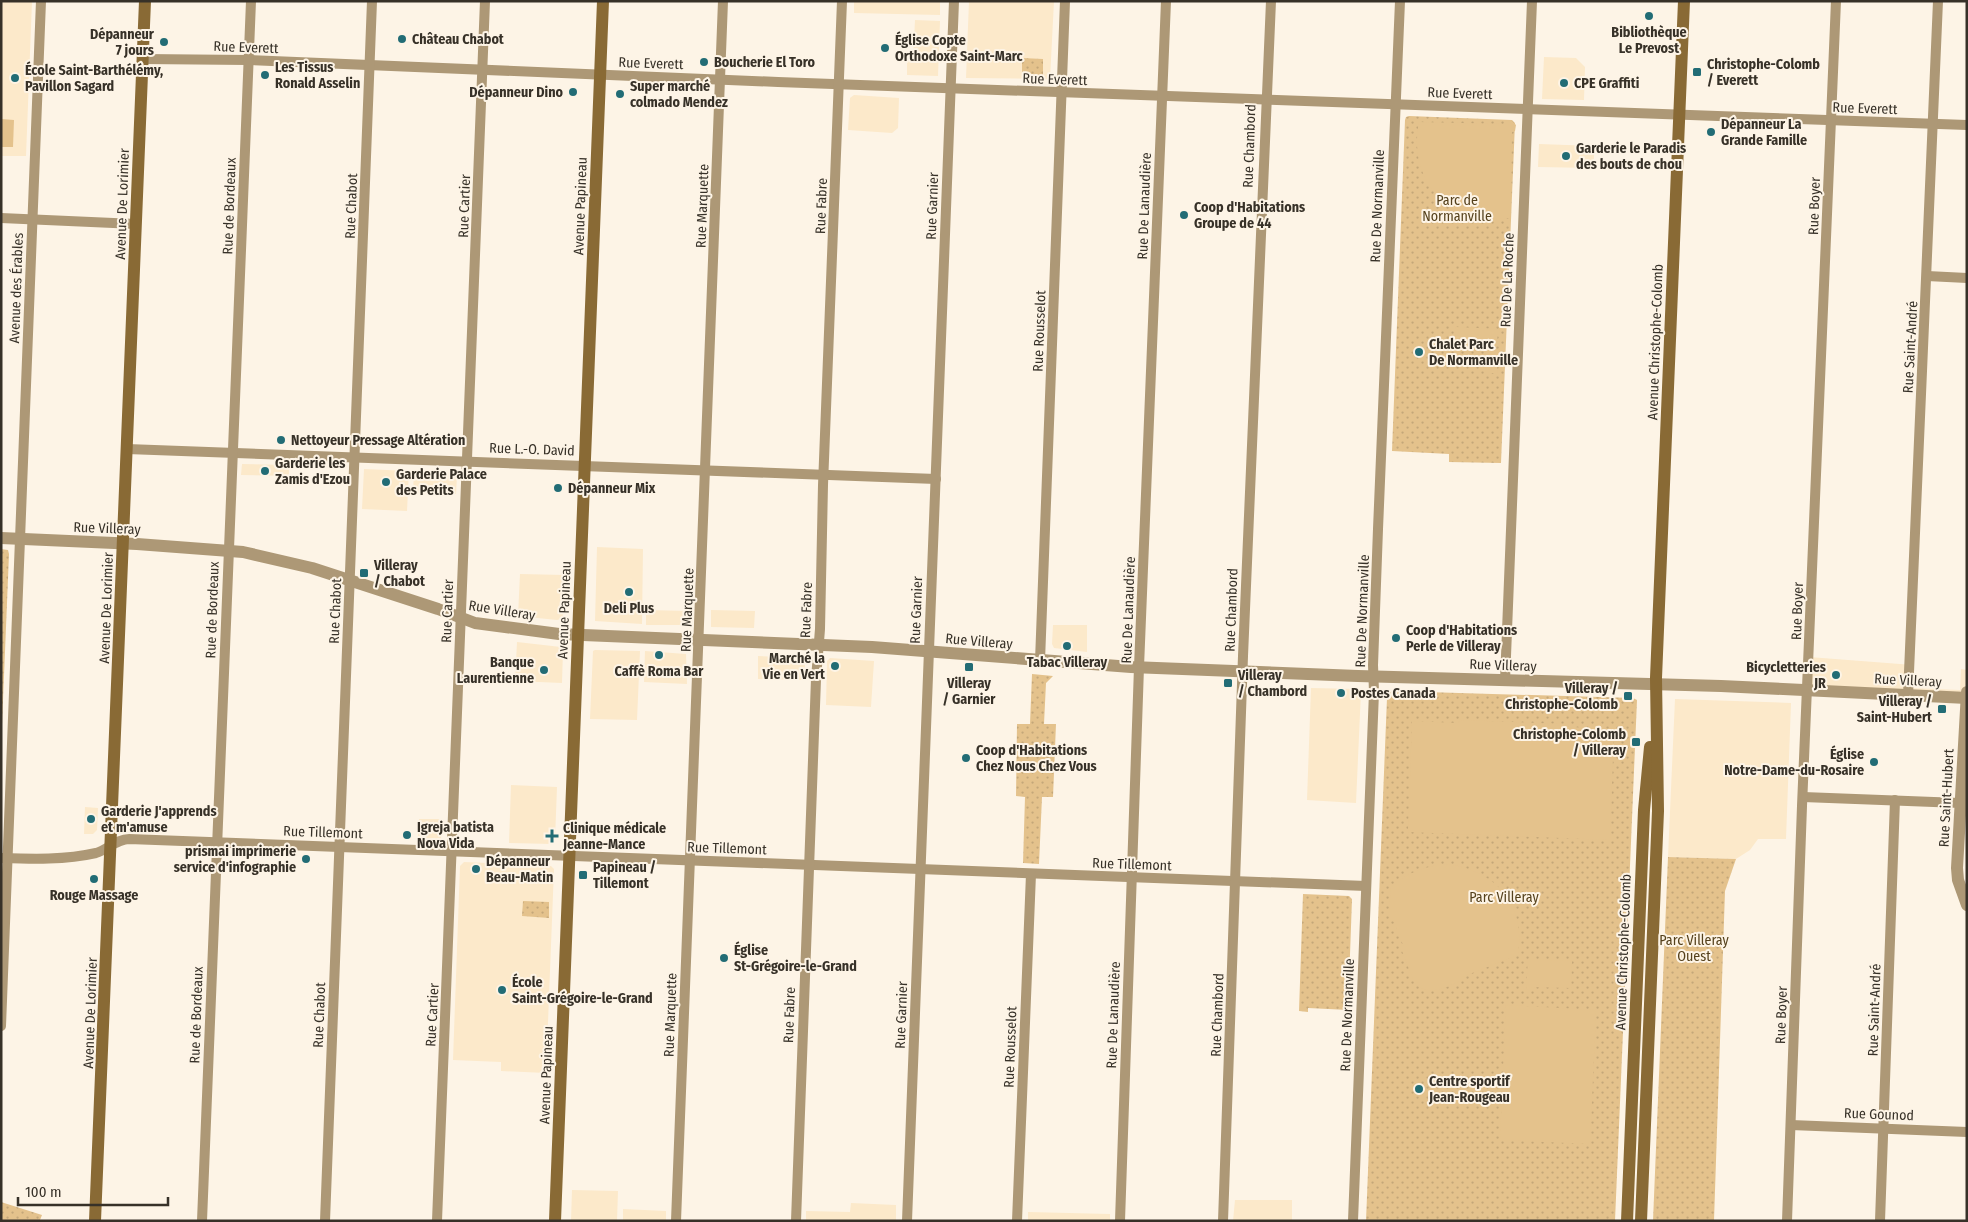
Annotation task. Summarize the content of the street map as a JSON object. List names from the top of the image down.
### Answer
{
  "streets": {
    "main road": ["Avenue De Lorimier", "Avenue Papineau", "Avenue Christophe-Colomb"],
    "street": [
      "Rue Everett",
      "Rue Chambord",
      "Rue de Bordeaux",
      "Rue Chabot",
      "Rue Cartier",
      "Rue Marquette",
      "Rue Fabre",
      "Rue Garnier",
      "Rue De Lanaudière",
      "Rue De Normanville",
      "Rue Boyer",
      "Rue De La Roche",
      "Avenue des Érables",
      "Rue Rousselot",
      "Rue Saint-André",
      "Rue L.-O. David",
      "Rue Villeray",
      "Rue Saint-Hubert",
      "Rue Tillemont",
      "Rue Gounod"
    ]
  },
  "crossings": [
    ["Rue Everett", "Rue Chambord"],
    ["Rue Everett", "Avenue De Lorimier"],
    ["Rue Everett", "Rue de Bordeaux"],
    ["Rue Everett", "Rue Chabot"],
    ["Rue Everett", "Rue Cartier"],
    ["Rue Everett", "Avenue Papineau"],
    ["Rue Everett", "Rue Marquette"],
    ["Rue Everett", "Rue Fabre"],
    ["Rue Everett", "Rue Garnier"],
    ["Rue Everett", "Rue De Lanaudière"],
    ["Rue Everett", "Rue De Normanville"],
    ["Rue Everett", "Rue Boyer"],
    ["Rue Everett", "Rue De La Roche"],
    ["Rue Everett", "Rue Rousselot"],
    ["Rue Everett", "Avenue Christophe-Colomb"],
    ["Rue Everett", "Rue Saint-André"],
    ["Rue Chambord", "Rue Villeray"],
    ["Rue Chambord", "Rue Tillemont"],
    ["Avenue De Lorimier", "Rue L.-O. David"],
    ["Avenue De Lorimier", "Rue Villeray"],
    ["Avenue De Lorimier", "Rue Tillemont"],
    ["Rue de Bordeaux", "Rue L.-O. David"],
    ["Rue de Bordeaux", "Rue Villeray"],
    ["Rue de Bordeaux", "Rue Tillemont"],
    ["Rue Chabot", "Rue L.-O. David"],
    ["Rue Chabot", "Rue Villeray"],
    ["Rue Chabot", "Rue Tillemont"],
    ["Rue Cartier", "Rue L.-O. David"],
    ["Rue Cartier", "Rue Villeray"],
    ["Rue Cartier", "Rue Tillemont"],
    ["Avenue Papineau", "Rue L.-O. David"],
    ["Avenue Papineau", "Rue Villeray"],
    ["Avenue Papineau", "Rue Tillemont"],
    ["Rue Marquette", "Rue L.-O. David"],
    ["Rue Marquette", "Rue Villeray"],
    ["Rue Marquette", "Rue Tillemont"],
    ["Rue Fabre", "Rue L.-O. David"],
    ["Rue Fabre", "Rue Villeray"],
    ["Rue Fabre", "Rue Tillemont"],
    ["Rue Garnier", "Rue L.-O. David"],
    ["Rue Garnier", "Rue Villeray"],
    ["Rue Garnier", "Rue Tillemont"],
    ["Rue De Lanaudière", "Rue Villeray"],
    ["Rue De Lanaudière", "Rue Tillemont"],
    ["Rue De Normanville", "Rue Villeray"],
    ["Rue De Normanville", "Rue Tillemont"],
    ["Rue Boyer", "Rue Villeray"],
    ["Rue Boyer", "Rue Gounod"],
    ["Rue De La Roche", "Rue Villeray"],
    ["Avenue des Érables", "Rue Villeray"],
    ["Avenue des Érables", "Rue Tillemont"],
    ["Rue Rousselot", "Rue Villeray"],
    ["Rue Rousselot", "Rue Tillemont"],
    ["Avenue Christophe-Colomb", "Rue Villeray"],
    ["Rue Saint-André", "Rue Villeray"],
    ["Rue Saint-André", "Rue Gounod"],
    ["Rue Villeray", "Rue Saint-Hubert"]
  ],
  "parks": ["Parc de Normanville", "Parc Villeray", "Parc Villeray Ouest"],
  "places": {
    "other": [
      "Bibliothèque Le Prevost",
      "Château Chabot",
      "Dépanneur 7 jours",
      "Église Copte Orthodoxe Saint-Marc",
      "Boucherie El Toro",
      "Les Tissus Ronald Asselin",
      "École Saint-Barthélémy, Pavillon Sagard",
      "CPE Graffiti",
      "Dépanneur Dino",
      "Super marché colmado Mendez",
      "Dépanneur La Grande Famille",
      "Garderie le Paradis des bouts de chou",
      "Coop d'Habitations Groupe de 44",
      "Chalet Parc De Normanville",
      "Nettoyeur Pressage Altération",
      "Garderie les Zamis d'Ezou",
      "Garderie Palace des Petits",
      "Dépanneur Mix",
      "Deli Plus",
      "Coop d'Habitations Perle de Villeray",
      "Tabac Villeray",
      "Caffè Roma Bar",
      "Marché la Vie en Vert",
      "Banque Laurentienne",
      "Bicycletteries JR",
      "Postes Canada",
      "Coop d'Habitations Chez Nous Chez Vous",
      "Église Notre-Dame-du-Rosaire",
      "Garderie J'apprends et m'amuse",
      "Igreja batista Nova Vida",
      "prismai imprimerie service d'infographie",
      "Dépanneur Beau-Matin",
      "Rouge Massage",
      "Église St-Grégoire-le-Grand",
      "École Saint-Grégoire-le-Grand",
      "Centre sportif Jean-Rougeau"
    ],
    "transit": [
      "Christophe-Colomb / Everett",
      "Villeray / Chabot",
      "Villeray / Garnier",
      "Villeray / Chambord",
      "Villeray / Christophe-Colomb",
      "Villeray / Saint-Hubert",
      "Christophe-Colomb / Villeray",
      "Papineau / Tillemont"
    ],
    "health": ["Clinique médicale Jeanne-Mance"]
  },
  "scale_bar": "100 m"
}
